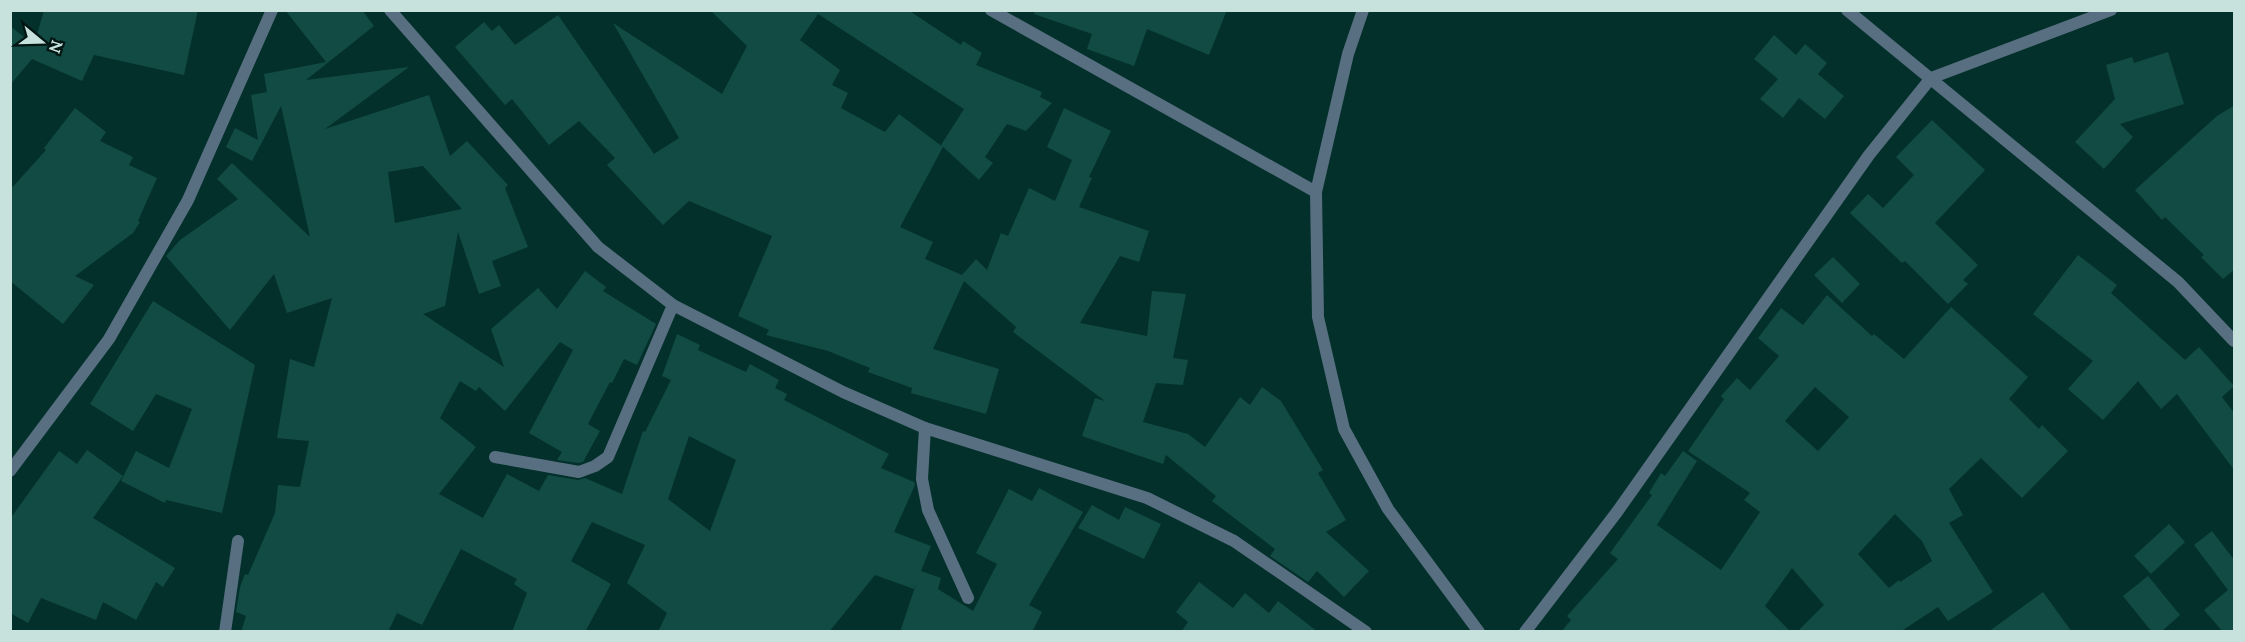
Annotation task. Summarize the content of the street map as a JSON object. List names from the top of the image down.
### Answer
{
  "north": "right"
}
